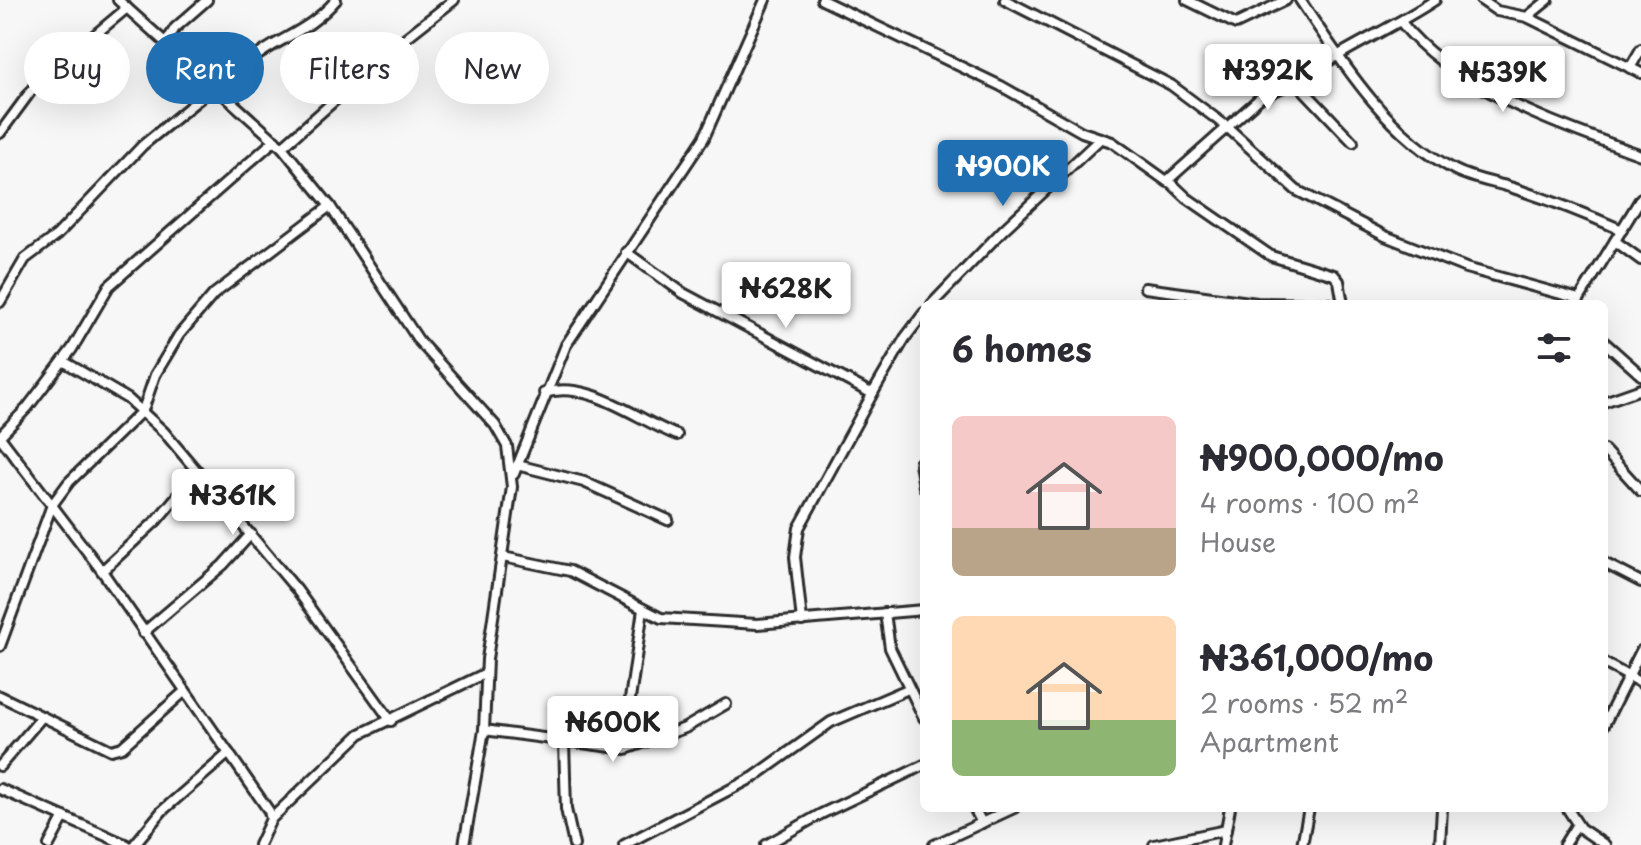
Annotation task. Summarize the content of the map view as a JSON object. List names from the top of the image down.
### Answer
{
  "page": {
    "chip": [
      "Buy",
      "Rent",
      "Filters",
      "New"
    ],
    "price": [
      "₦392K",
      "₦539K",
      "₦900K",
      "₦628K",
      "₦361K",
      "₦600K"
    ],
    "heading": "6 homes",
    "list": [
      {
        "name": "₦900,000/mo",
        "note": "4 rooms · 100 m² · House"
      },
      {
        "name": "₦361,000/mo",
        "note": "2 rooms · 52 m² · Apartment"
      }
    ]
  }
}
